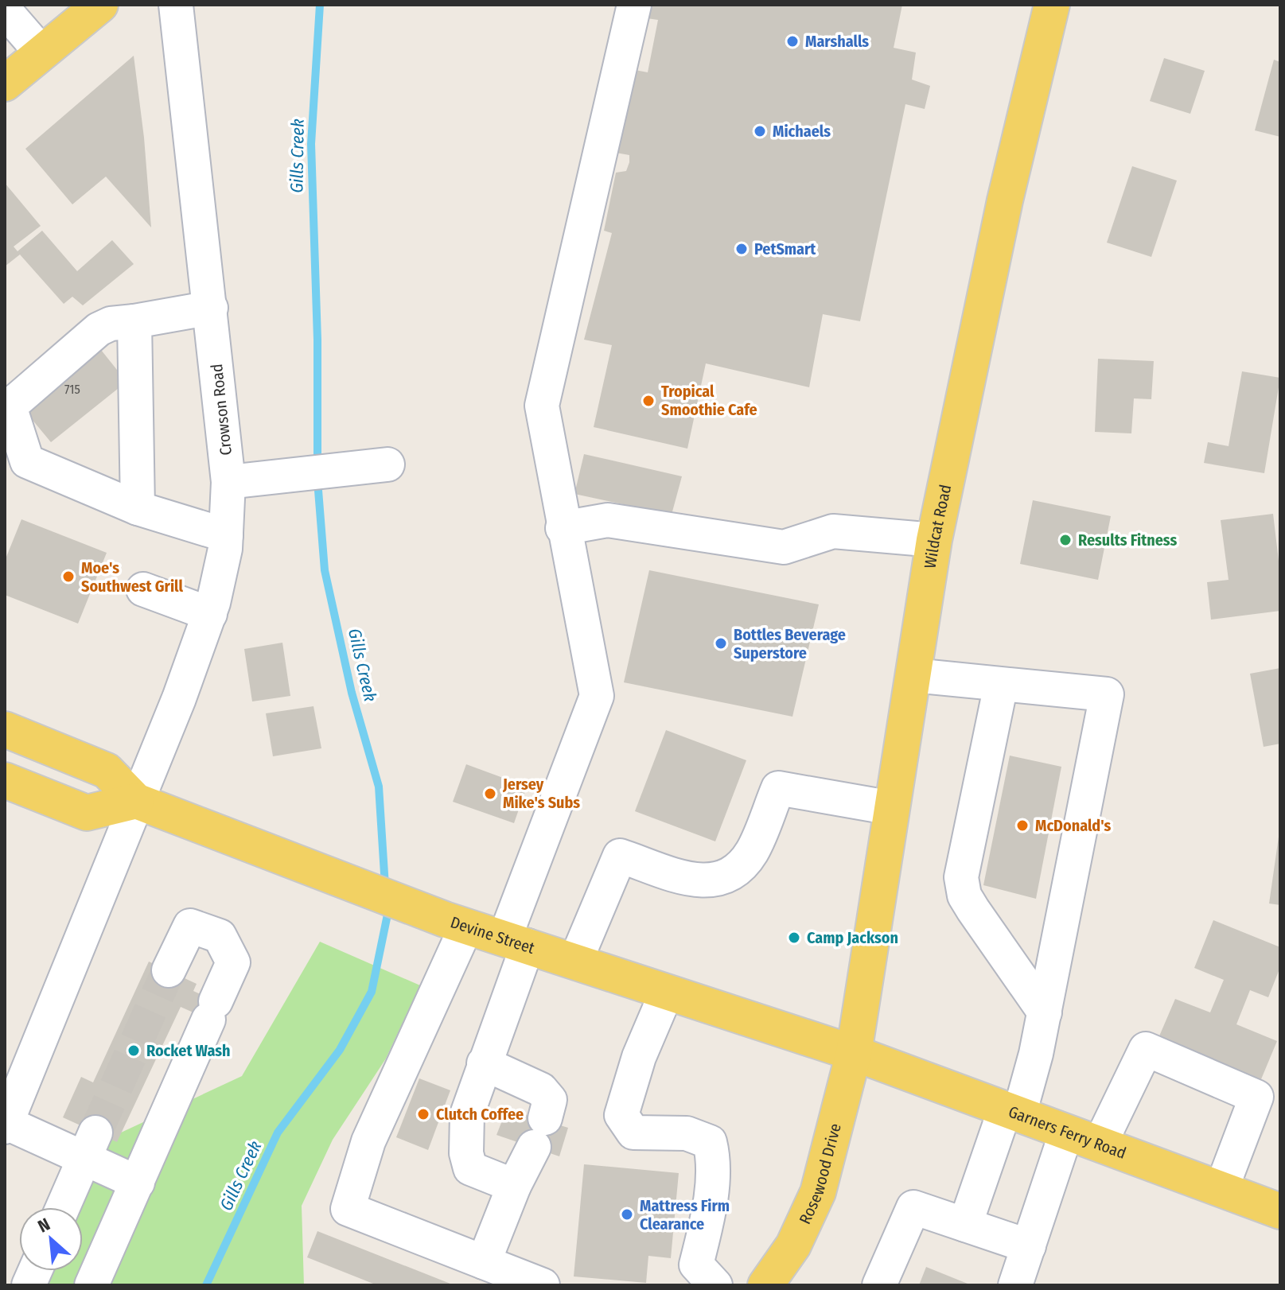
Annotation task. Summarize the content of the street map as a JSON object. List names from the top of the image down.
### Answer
{
  "streets": {
    "main road": [
      "Wildcat Road",
      "Devine Street",
      "Garners Ferry Road",
      "Rosewood Drive"
    ],
    "street": ["Crowson Road"]
  },
  "crossings": [
    ["Crowson Road", "Devine Street"],
    ["Wildcat Road", "Devine Street"],
    ["Wildcat Road", "Garners Ferry Road"],
    ["Wildcat Road", "Rosewood Drive"],
    ["Devine Street", "Garners Ferry Road"],
    ["Devine Street", "Rosewood Drive"],
    ["Garners Ferry Road", "Rosewood Drive"]
  ],
  "water": ["Gills Creek"],
  "places": [
    "Marshalls",
    "Michaels",
    "PetSmart",
    "Tropical Smoothie Cafe",
    "Results Fitness",
    "Moe's Southwest Grill",
    "Bottles Beverage Superstore",
    "Jersey Mike's Subs",
    "McDonald's",
    "Camp Jackson",
    "Rocket Wash",
    "Clutch Coffee",
    "Mattress Firm Clearance"
  ],
  "house_numbers": ["715"],
  "north": "top left"
}
